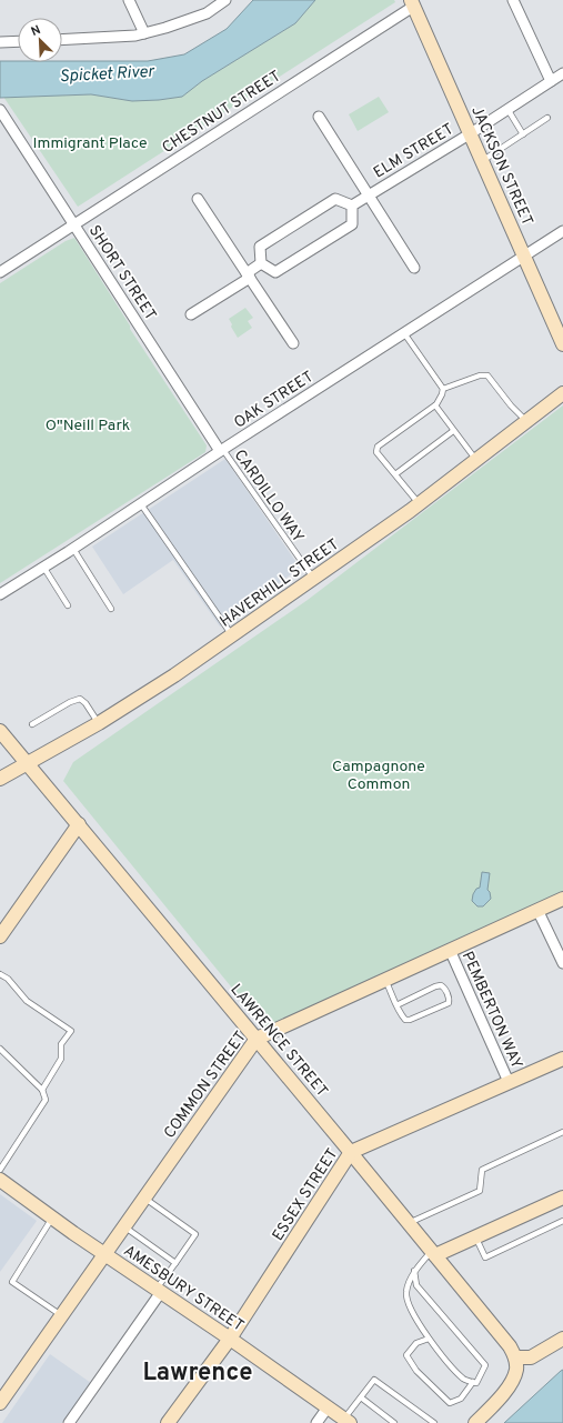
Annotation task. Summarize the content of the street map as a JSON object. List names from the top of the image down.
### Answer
{
  "streets": {
    "main road": [
      "JACKSON STREET",
      "HAVERHILL STREET",
      "LAWRENCE STREET",
      "COMMON STREET",
      "ESSEX STREET",
      "AMESBURY STREET"
    ],
    "street": [
      "CHESTNUT STREET",
      "ELM STREET",
      "SHORT STREET",
      "OAK STREET",
      "PEMBERTON WAY"
    ],
    "lane": ["CARDILLO WAY"]
  },
  "crossings": [
    ["CHESTNUT STREET", "JACKSON STREET"],
    ["CHESTNUT STREET", "SHORT STREET"],
    ["ELM STREET", "JACKSON STREET"],
    ["JACKSON STREET", "OAK STREET"],
    ["SHORT STREET", "OAK STREET"],
    ["SHORT STREET", "CARDILLO WAY"],
    ["OAK STREET", "CARDILLO WAY"],
    ["CARDILLO WAY", "HAVERHILL STREET"],
    ["HAVERHILL STREET", "LAWRENCE STREET"],
    ["PEMBERTON WAY", "COMMON STREET"],
    ["PEMBERTON WAY", "ESSEX STREET"],
    ["LAWRENCE STREET", "COMMON STREET"],
    ["LAWRENCE STREET", "ESSEX STREET"],
    ["COMMON STREET", "AMESBURY STREET"],
    ["ESSEX STREET", "AMESBURY STREET"]
  ],
  "districts": ["Lawrence"],
  "water": ["Spicket River"],
  "parks": ["Immigrant Place", "O\"Neill Park", "Campagnone Common"],
  "north": "top left"
}
